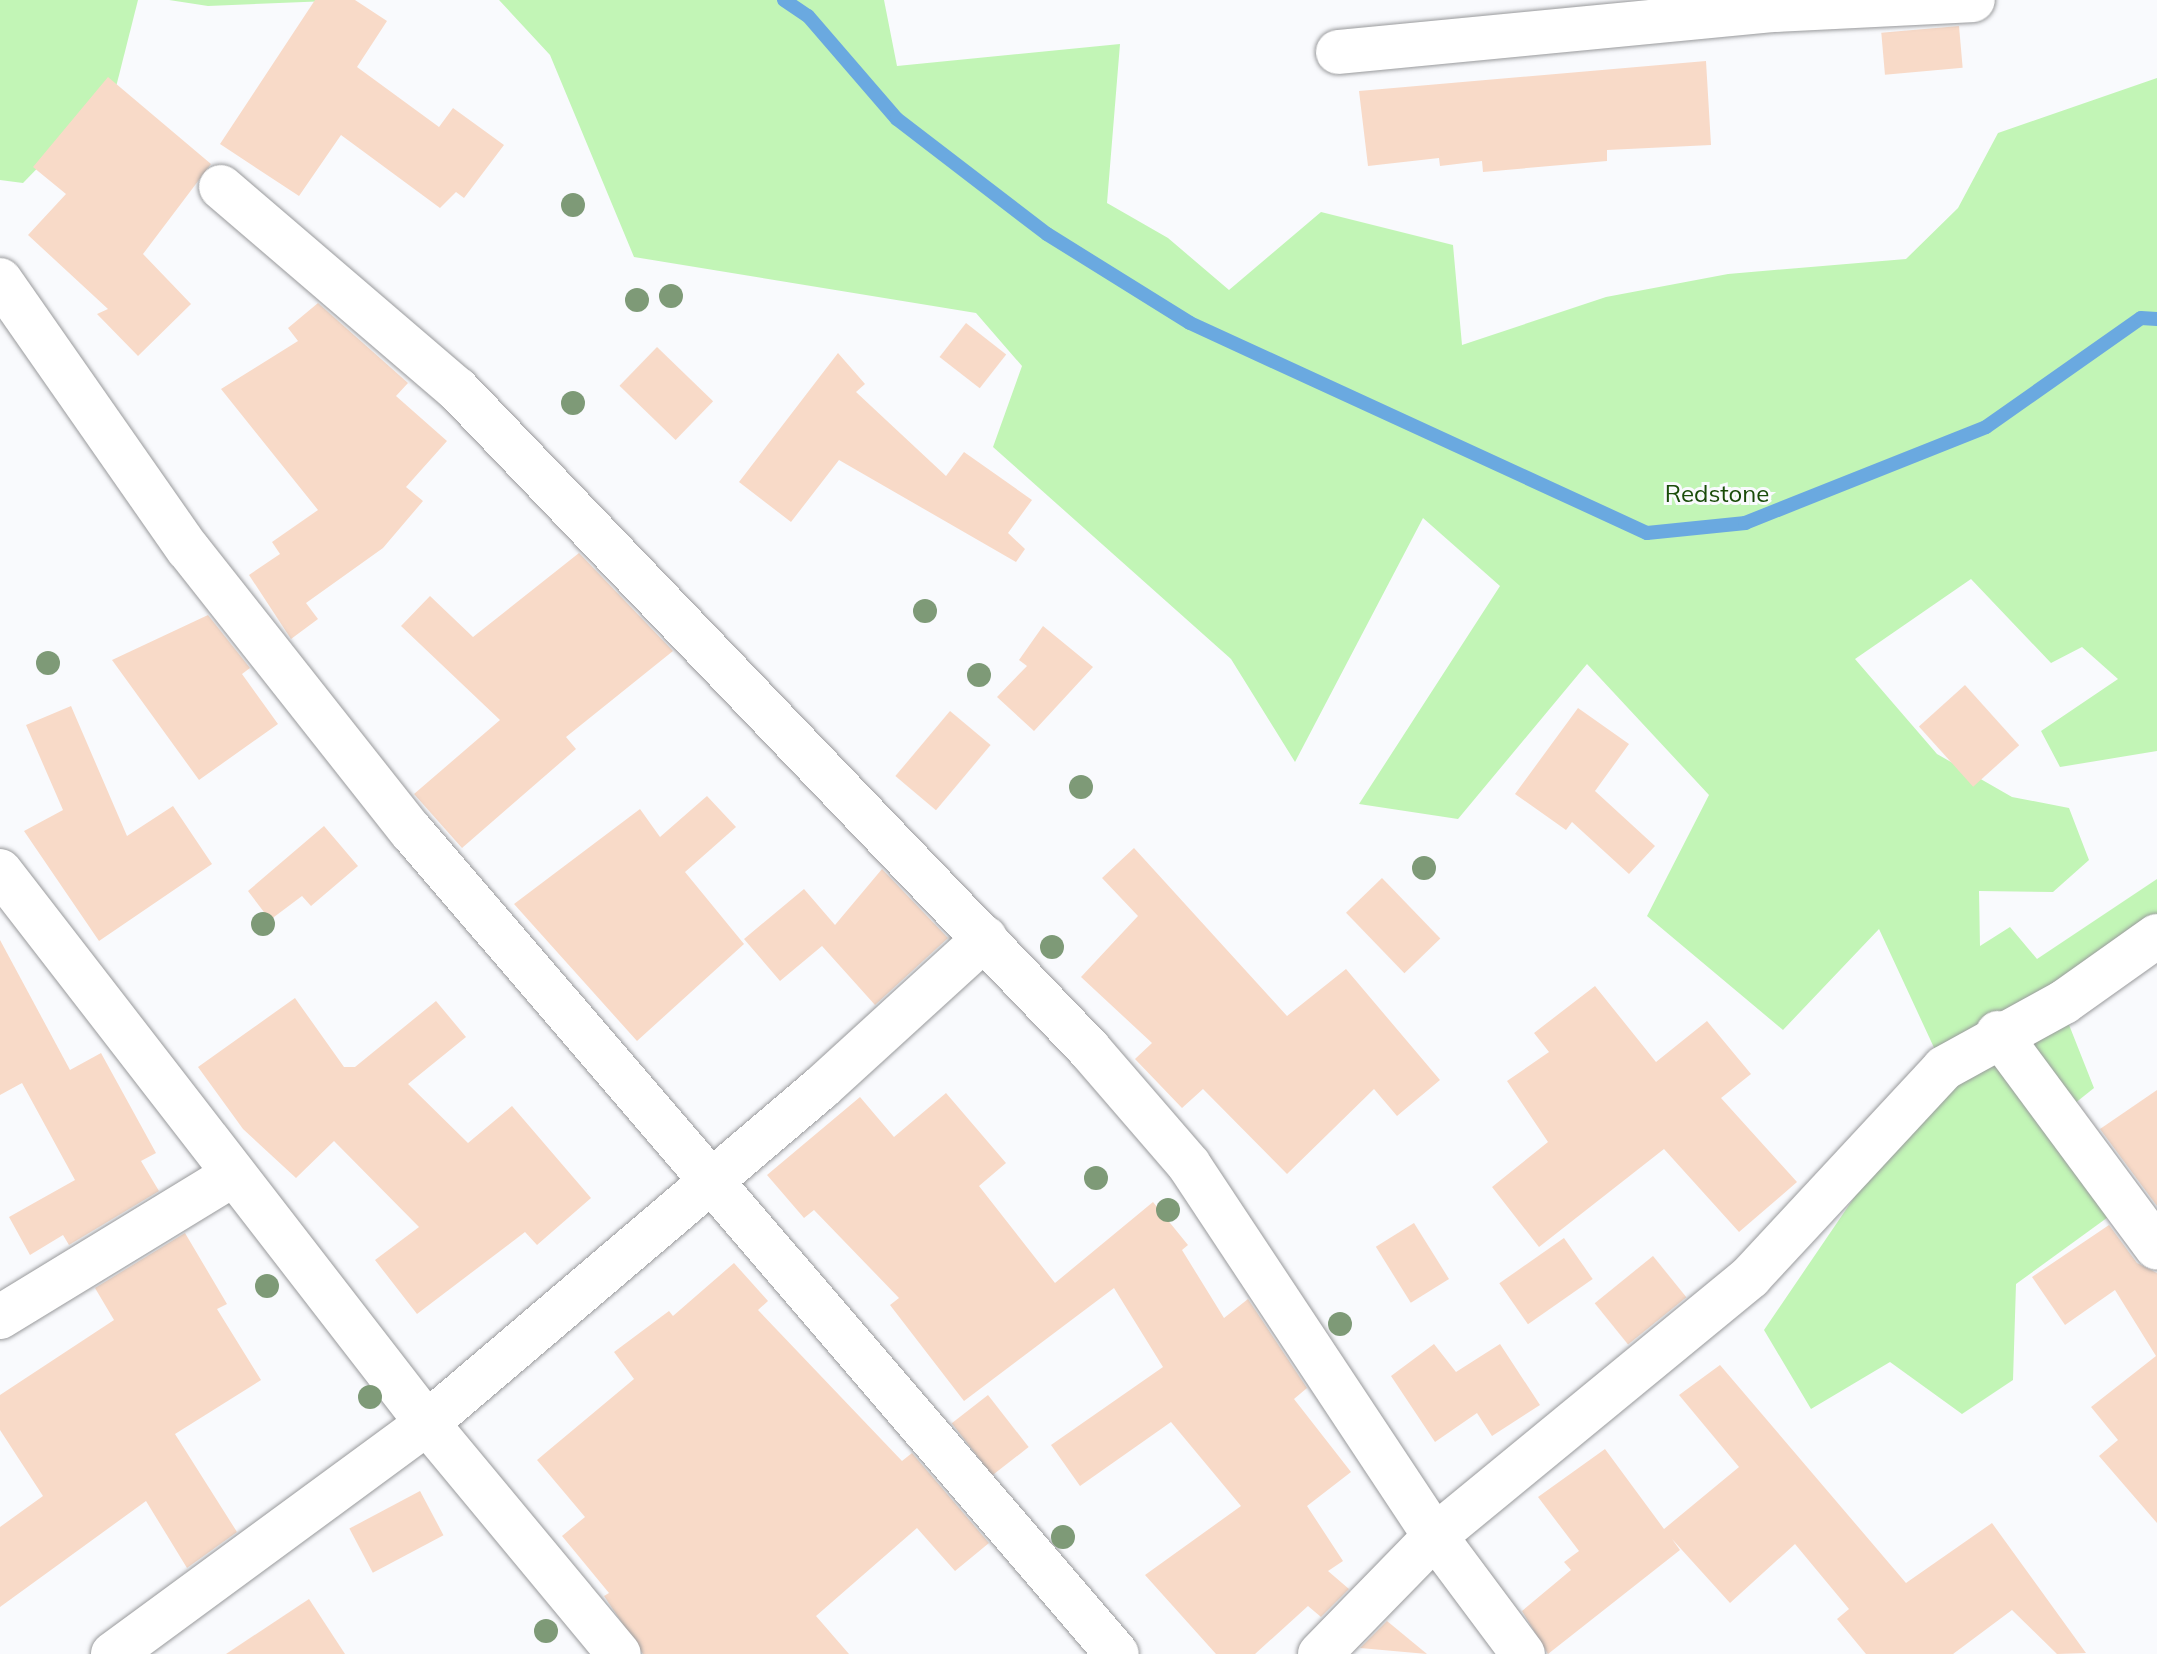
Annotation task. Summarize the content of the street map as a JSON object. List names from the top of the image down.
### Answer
{
  "parks": ["Redstone"]
}
